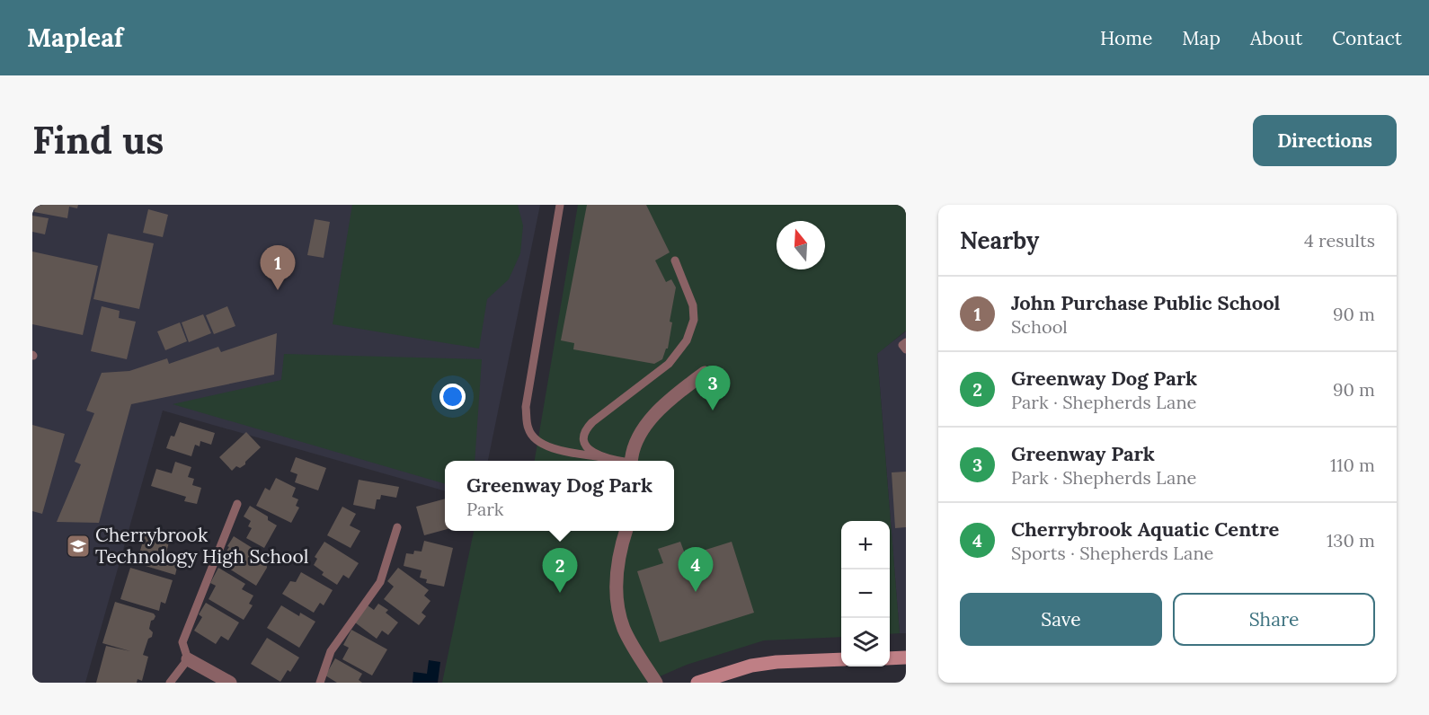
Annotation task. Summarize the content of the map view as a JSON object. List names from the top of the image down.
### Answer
{
  "places": {
    "school or university": ["Cherrybrook Technology High School"]
  },
  "north": "top",
  "page": {
    "header": "Mapleaf",
    "nav": [
      "Home",
      "Map",
      "About",
      "Contact"
    ],
    "buttons": [
      "Directions",
      ["Save", "Share"]
    ],
    "title": "Find us",
    "heading": ["Nearby", "4 results"],
    "pins": [
      "1",
      "3",
      "4",
      "2"
    ],
    "list": [
      {
        "mark": "1",
        "name": "John Purchase Public School",
        "note": "School",
        "value": "90 m"
      },
      {
        "mark": "2",
        "name": "Greenway Dog Park",
        "note": "Park · Shepherds Lane",
        "value": "90 m"
      },
      {
        "mark": "3",
        "name": "Greenway Park",
        "note": "Park · Shepherds Lane",
        "value": "110 m"
      },
      {
        "mark": "4",
        "name": "Cherrybrook Aquatic Centre",
        "note": "Sports · Shepherds Lane",
        "value": "130 m"
      }
    ],
    "popup": ["Greenway Dog Park", "Park"],
    "map_buttons": ["+", "−"]
  }
}
